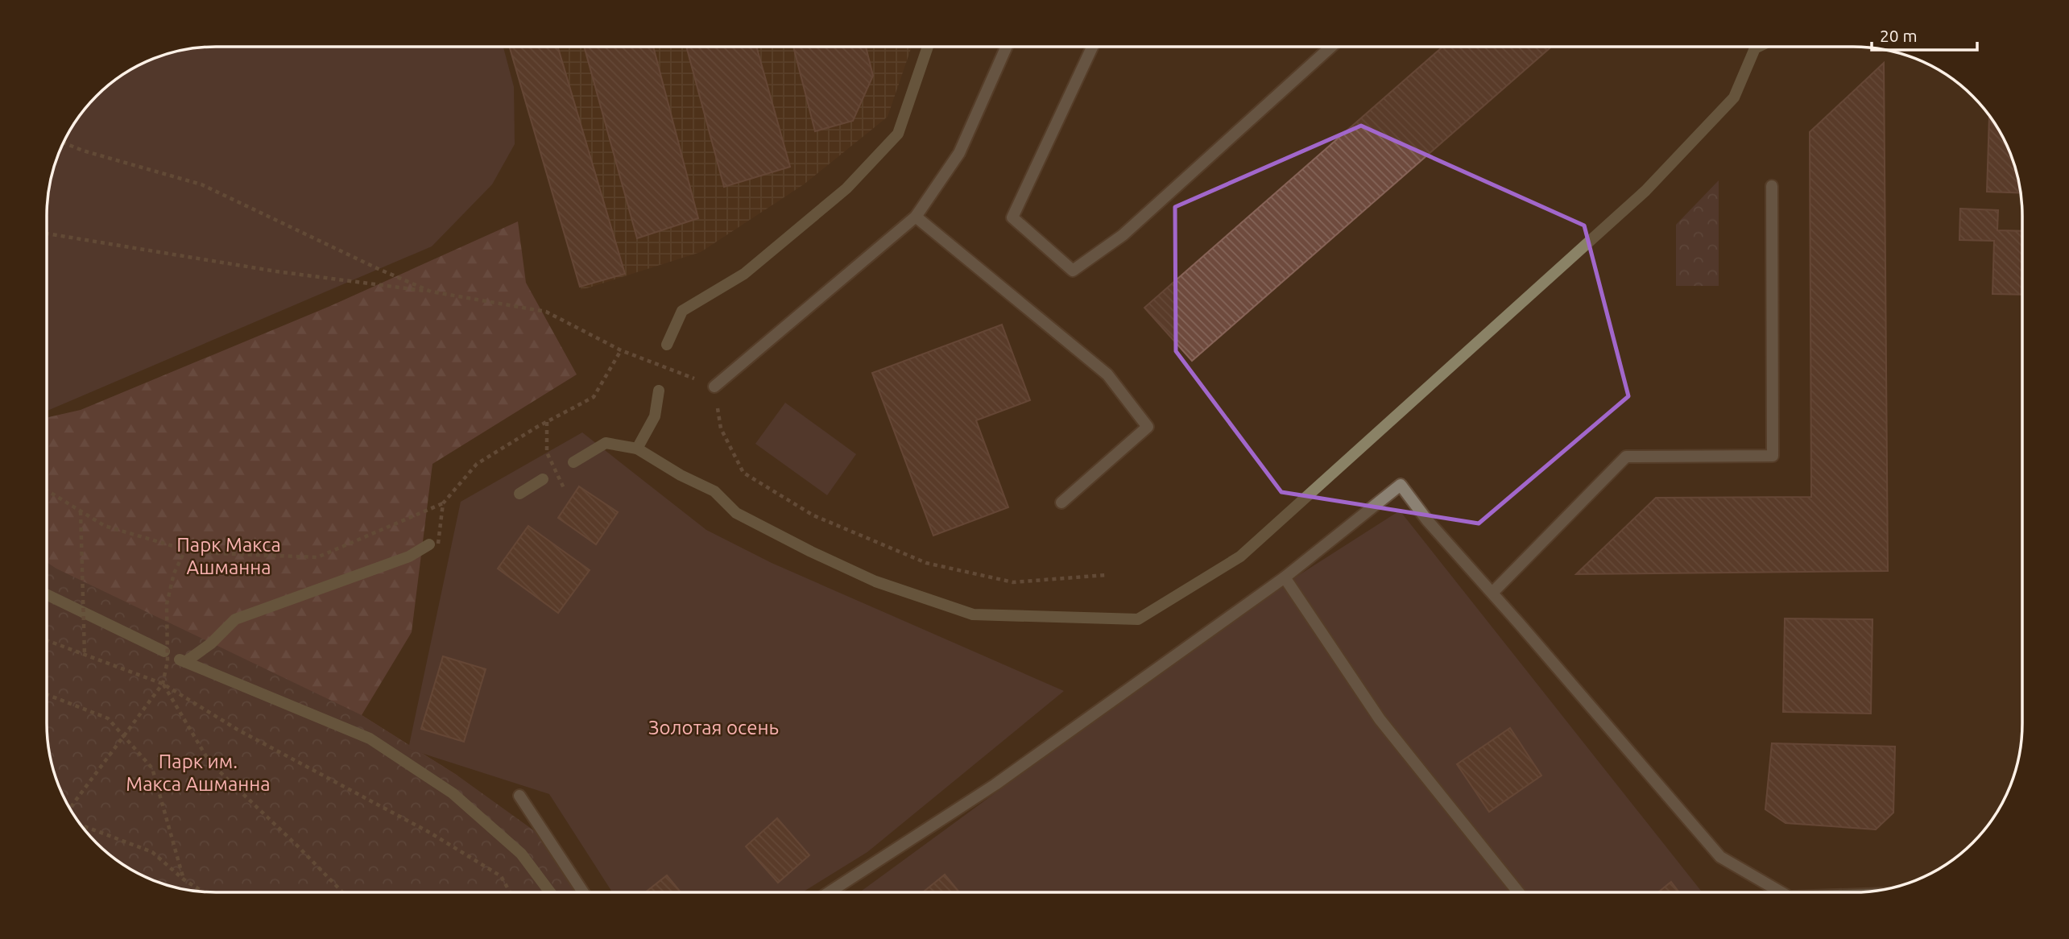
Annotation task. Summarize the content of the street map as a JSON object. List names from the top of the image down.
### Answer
{
  "parks": ["Парк Макса Ашманна", "Золотая осень", "Парк им. Макса Ашманна"],
  "scale_bar": "20 m"
}
